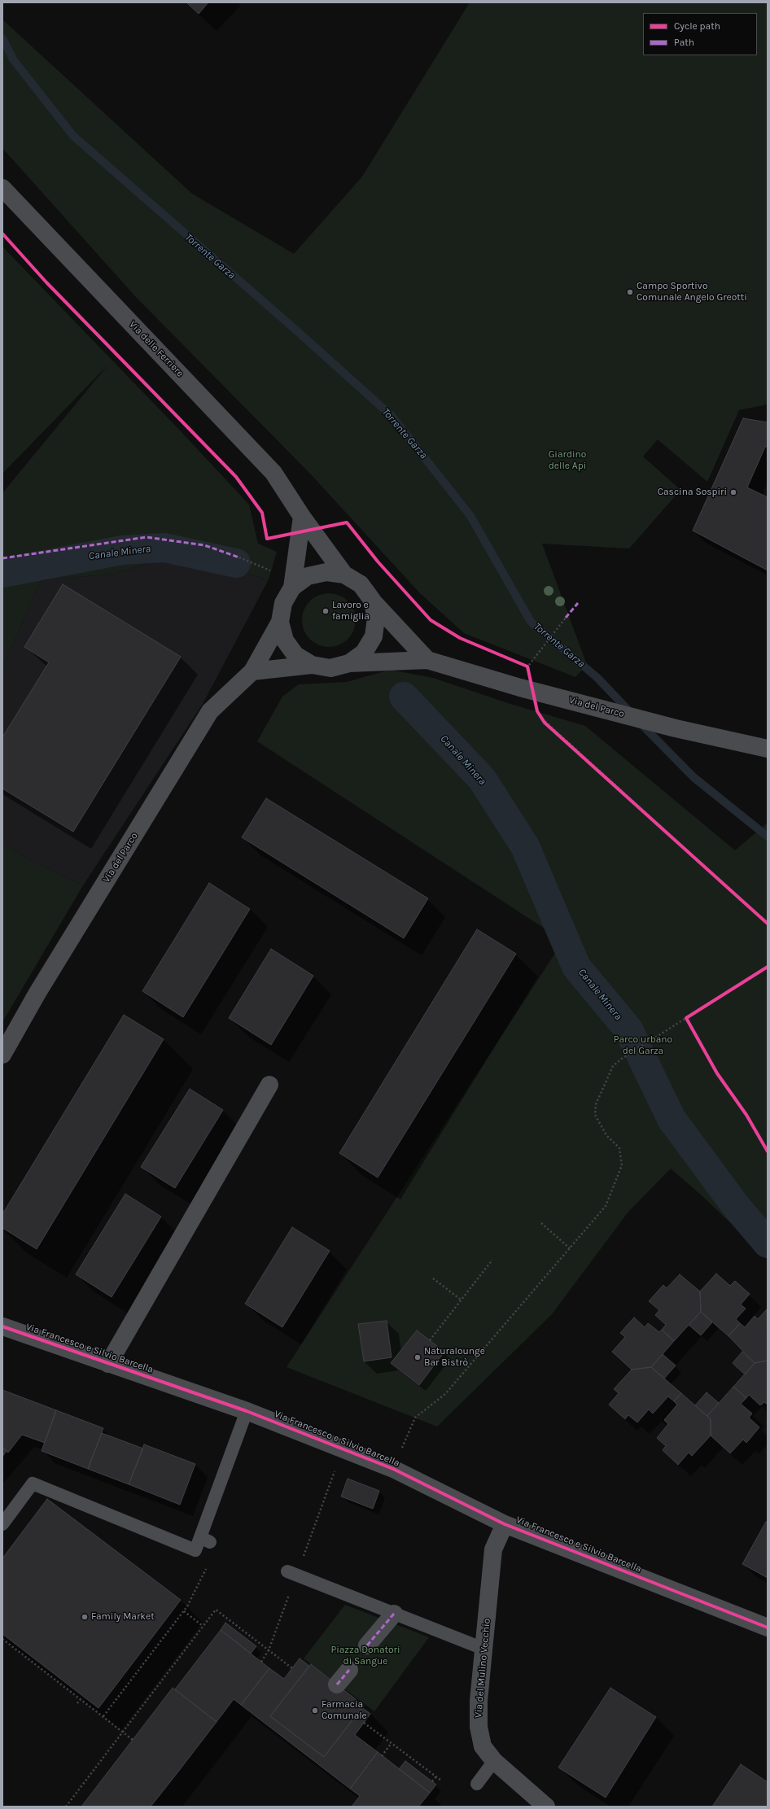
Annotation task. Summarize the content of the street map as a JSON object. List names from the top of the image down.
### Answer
{
  "streets": {
    "street": [
      "Via delle Ferriere",
      "Via del Parco",
      "Via Francesco e Silvio Barcella",
      "Via del Mulino Vecchio"
    ]
  },
  "crossings": [
    ["Via delle Ferriere", "Via del Parco"],
    ["Via Francesco e Silvio Barcella", "Via del Mulino Vecchio"]
  ],
  "water": ["Torrente Garza", "Canale Minera"],
  "parks": ["Giardino delle Api", "Parco urbano del Garza", "Piazza Donatori di Sangue"],
  "places": [
    "Campo Sportivo Comunale Angelo Greotti",
    "Cascina Sospiri",
    "Lavoro e famiglia",
    "Naturalounge Bar Bistrò",
    "Family Market",
    "Farmacia Comunale"
  ],
  "legend": ["Cycle path", "Path"]
}
